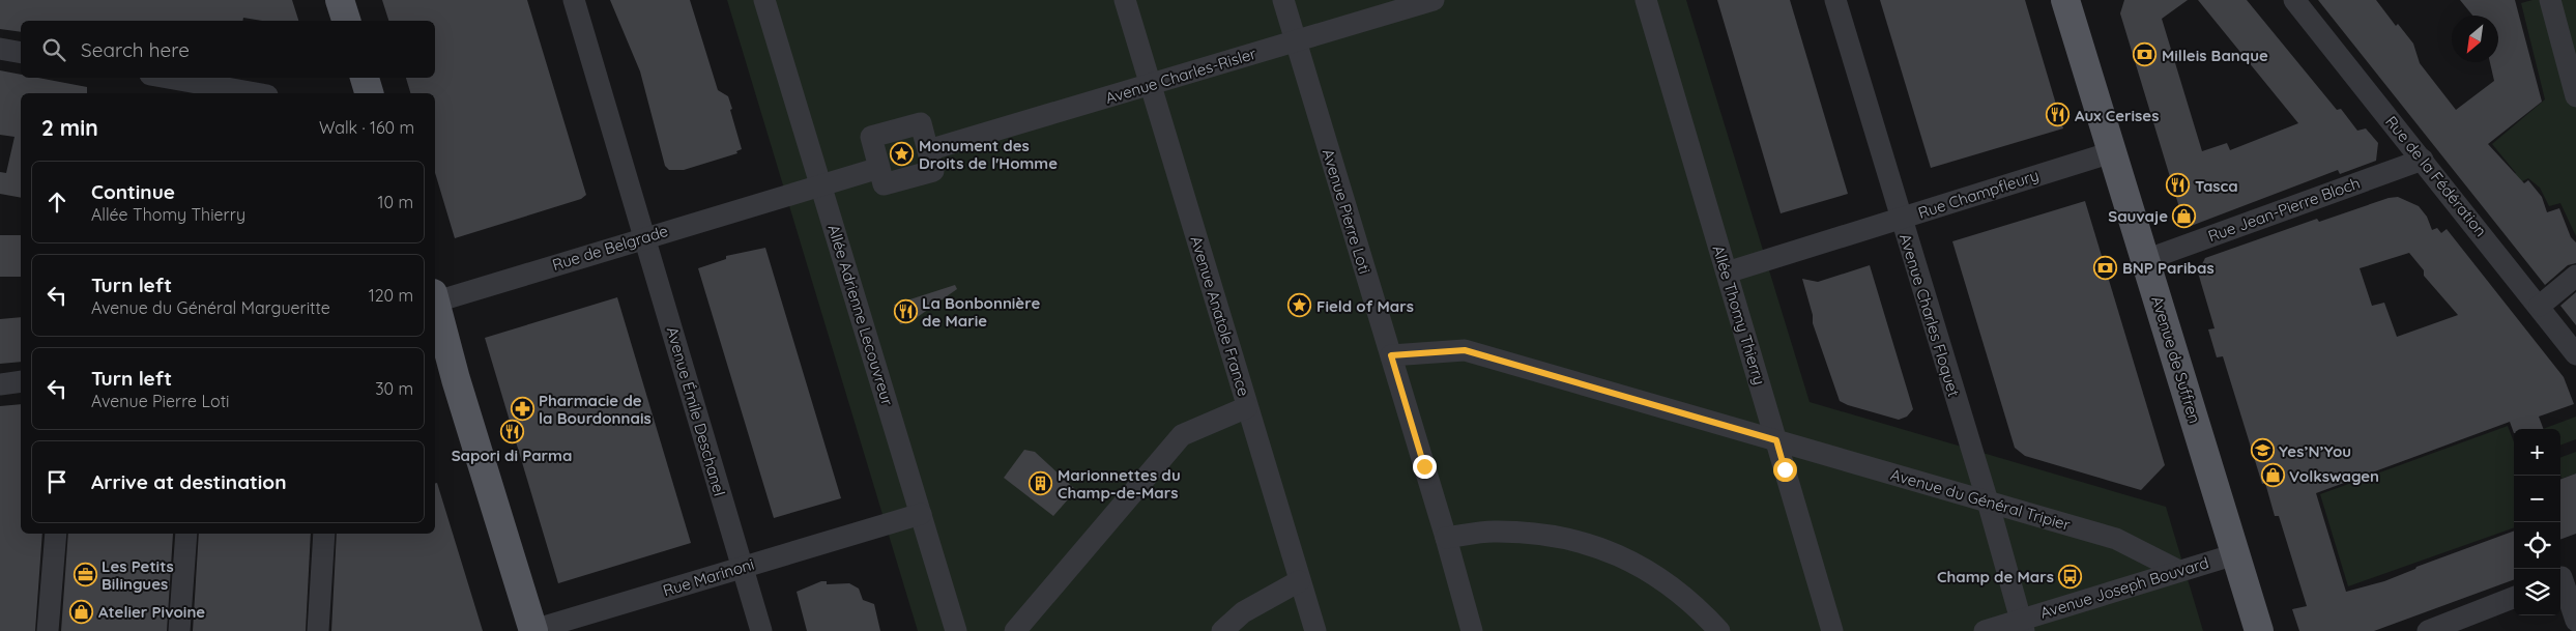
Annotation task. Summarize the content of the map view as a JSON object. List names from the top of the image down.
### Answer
{
  "streets": {
    "main road": ["Avenue de Suffren"],
    "street": [
      "Avenue Charles-Risler",
      "Rue de la Fédération",
      "Rue Champfleury",
      "Rue Jean-Pierre Bloch",
      "Avenue Pierre Loti",
      "Rue de Belgrade",
      "Allée Adrienne Lecouvreur",
      "Allée Thomy Thierry",
      "Avenue Charles Floquet",
      "Avenue Anatole France",
      "Avenue Émile Deschanel",
      "Avenue du Général Tripier",
      "Rue Marinoni",
      "Avenue Joseph Bouvard"
    ]
  },
  "crossings": [
    ["Avenue Charles-Risler", "Avenue Pierre Loti"],
    ["Avenue Charles-Risler", "Avenue Anatole France"],
    ["Rue de la Fédération", "Rue Jean-Pierre Bloch"],
    ["Rue Champfleury", "Allée Thomy Thierry"],
    ["Rue Champfleury", "Avenue Charles Floquet"],
    ["Rue Champfleury", "Avenue de Suffren"],
    ["Rue Jean-Pierre Bloch", "Avenue de Suffren"],
    ["Avenue Pierre Loti", "Avenue du Général Tripier"],
    ["Rue de Belgrade", "Allée Adrienne Lecouvreur"],
    ["Rue de Belgrade", "Avenue Émile Deschanel"],
    ["Allée Adrienne Lecouvreur", "Rue Marinoni"],
    ["Allée Thomy Thierry", "Avenue du Général Tripier"],
    ["Avenue Charles Floquet", "Avenue du Général Tripier"],
    ["Avenue Charles Floquet", "Avenue Joseph Bouvard"],
    ["Avenue de Suffren", "Avenue Joseph Bouvard"],
    ["Avenue Émile Deschanel", "Rue Marinoni"],
    ["Avenue du Général Tripier", "Avenue Joseph Bouvard"]
  ],
  "places": {
    "bank": ["Milleis Banque", "BNP Paribas"],
    "restaurant": [
      "Aux Cerises",
      "Tasca",
      "La Bonbonnière de Marie",
      "Sapori di Parma"
    ],
    "place": ["Monument des Droits de l'Homme", "Field of Mars"],
    "shop": ["Sauvaje", "Volkswagen", "Atelier Pivoine"],
    "pharmacy": ["Pharmacie de la Bourdonnais"],
    "school or university": ["Yes’N’You"],
    "building": ["Marionnettes du Champ-de-Mars"],
    "office": ["Les Petits Bilingues"],
    "bus stop": ["Champ de Mars"]
  },
  "north": "bottom left",
  "page": {
    "search": "Search here",
    "heading": ["2 min", "Walk · 160 m"],
    "list": [
      ["Continue", "Allée Thomy Thierry", "10 m"],
      ["Turn left", "Avenue du Général Margueritte", "120 m"],
      ["Turn left", "Avenue Pierre Loti", "30 m"],
      "Arrive at destination"
    ],
    "map_buttons": ["+", "−"]
  }
}
